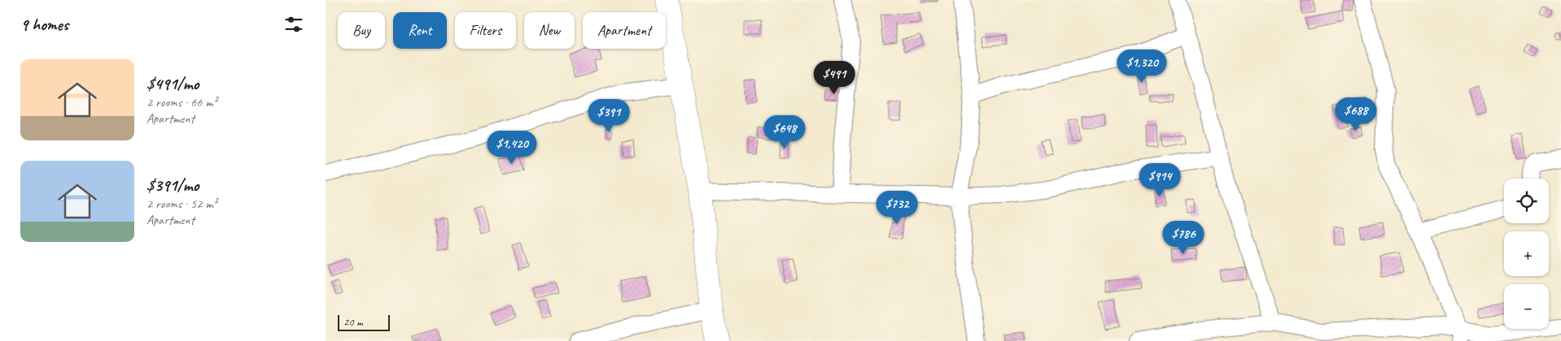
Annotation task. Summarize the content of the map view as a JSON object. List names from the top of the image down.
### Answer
{
  "scale_bar": "20 m",
  "page": {
    "heading": "9 homes",
    "chip": [
      "Buy",
      "Rent",
      "Filters",
      "New",
      "Apartment"
    ],
    "list": [
      {
        "name": "$491/mo",
        "note": "2 rooms · 66 m² · Apartment"
      },
      {
        "name": "$391/mo",
        "note": "2 rooms · 52 m² · Apartment"
      }
    ],
    "price": [
      "$1,320",
      "$491",
      "$688",
      "$391",
      "$648",
      "$1,420",
      "$914",
      "$732",
      "$786"
    ],
    "map_buttons": ["+", "−"],
    "scale": "20 m"
  }
}
